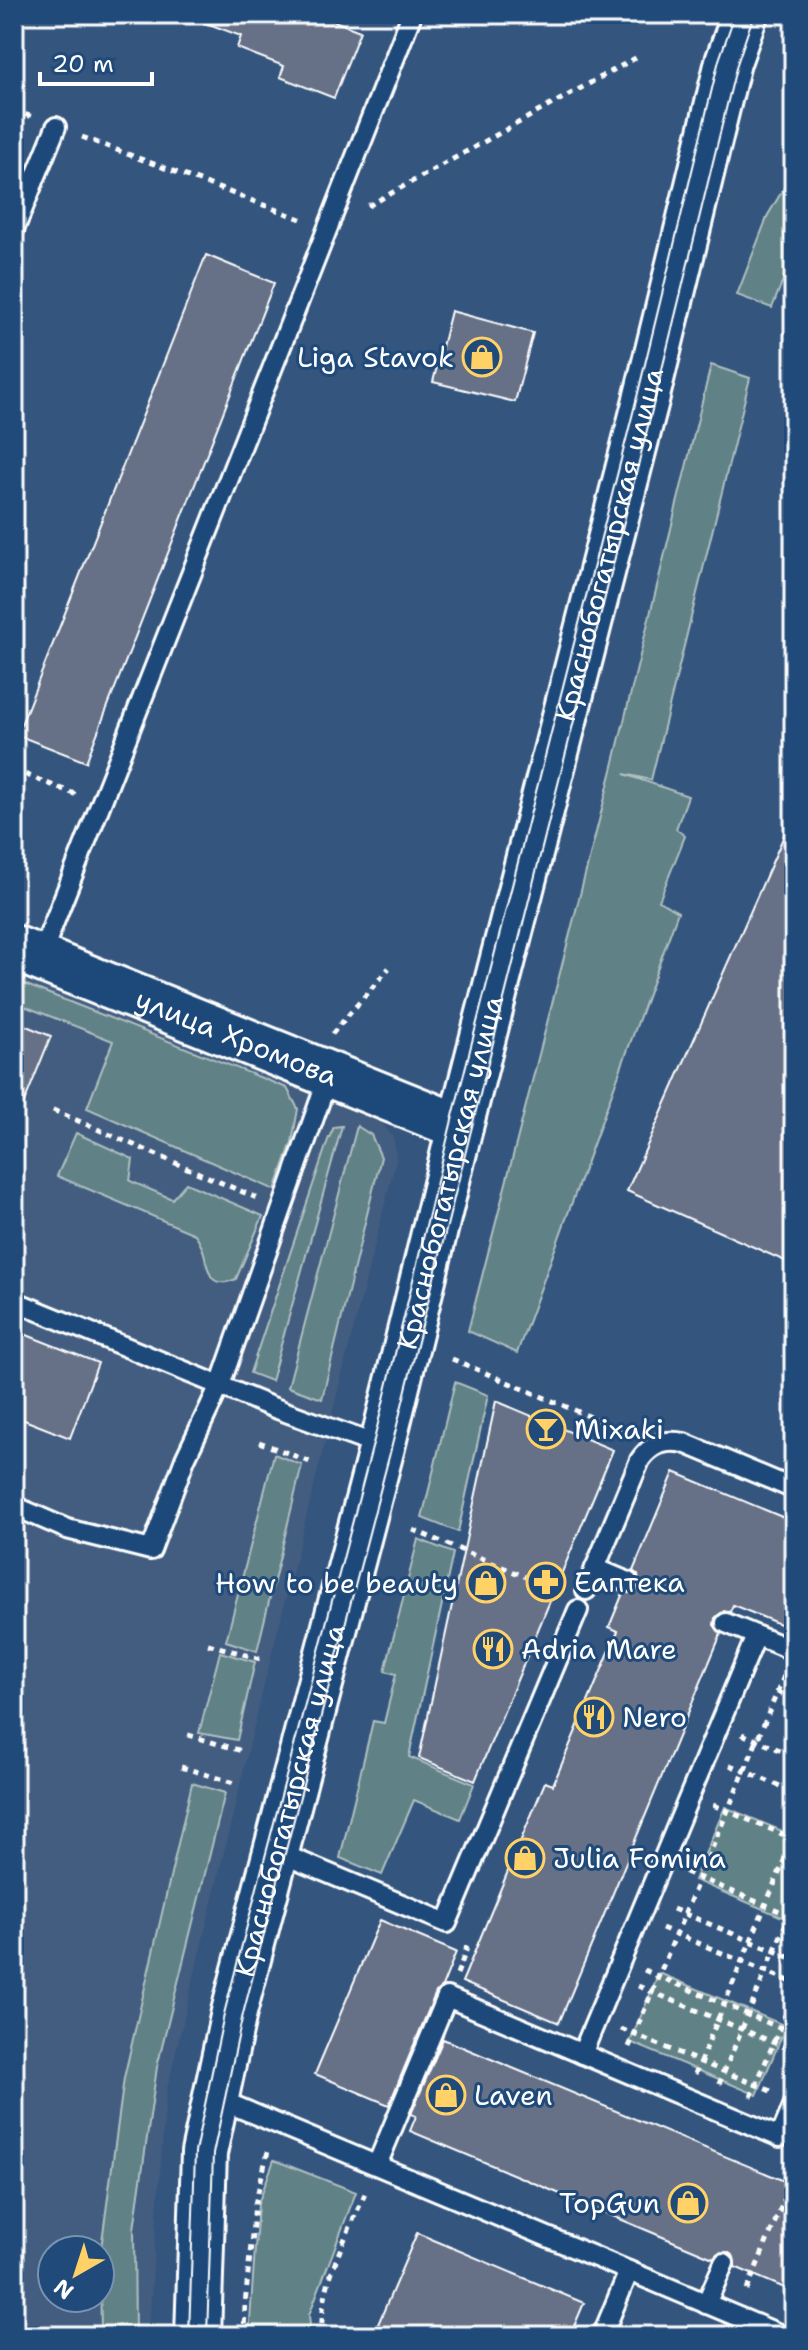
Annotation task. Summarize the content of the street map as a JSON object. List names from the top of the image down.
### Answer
{
  "streets": {
    "main road": ["Краснобогатырская улица", "улица Хромова"]
  },
  "crossings": [
    ["Краснобогатырская улица", "улица Хромова"]
  ],
  "places": {
    "shop": [
      "Liga Stavok",
      "How to be beauty",
      "Julia Fomina",
      "Laven",
      "TopGun"
    ],
    "bar": ["Mixaki"],
    "pharmacy": ["Еаптека"],
    "restaurant": ["Adria Mare", "Nero"]
  },
  "scale_bar": "20 m",
  "north": "bottom left"
}
